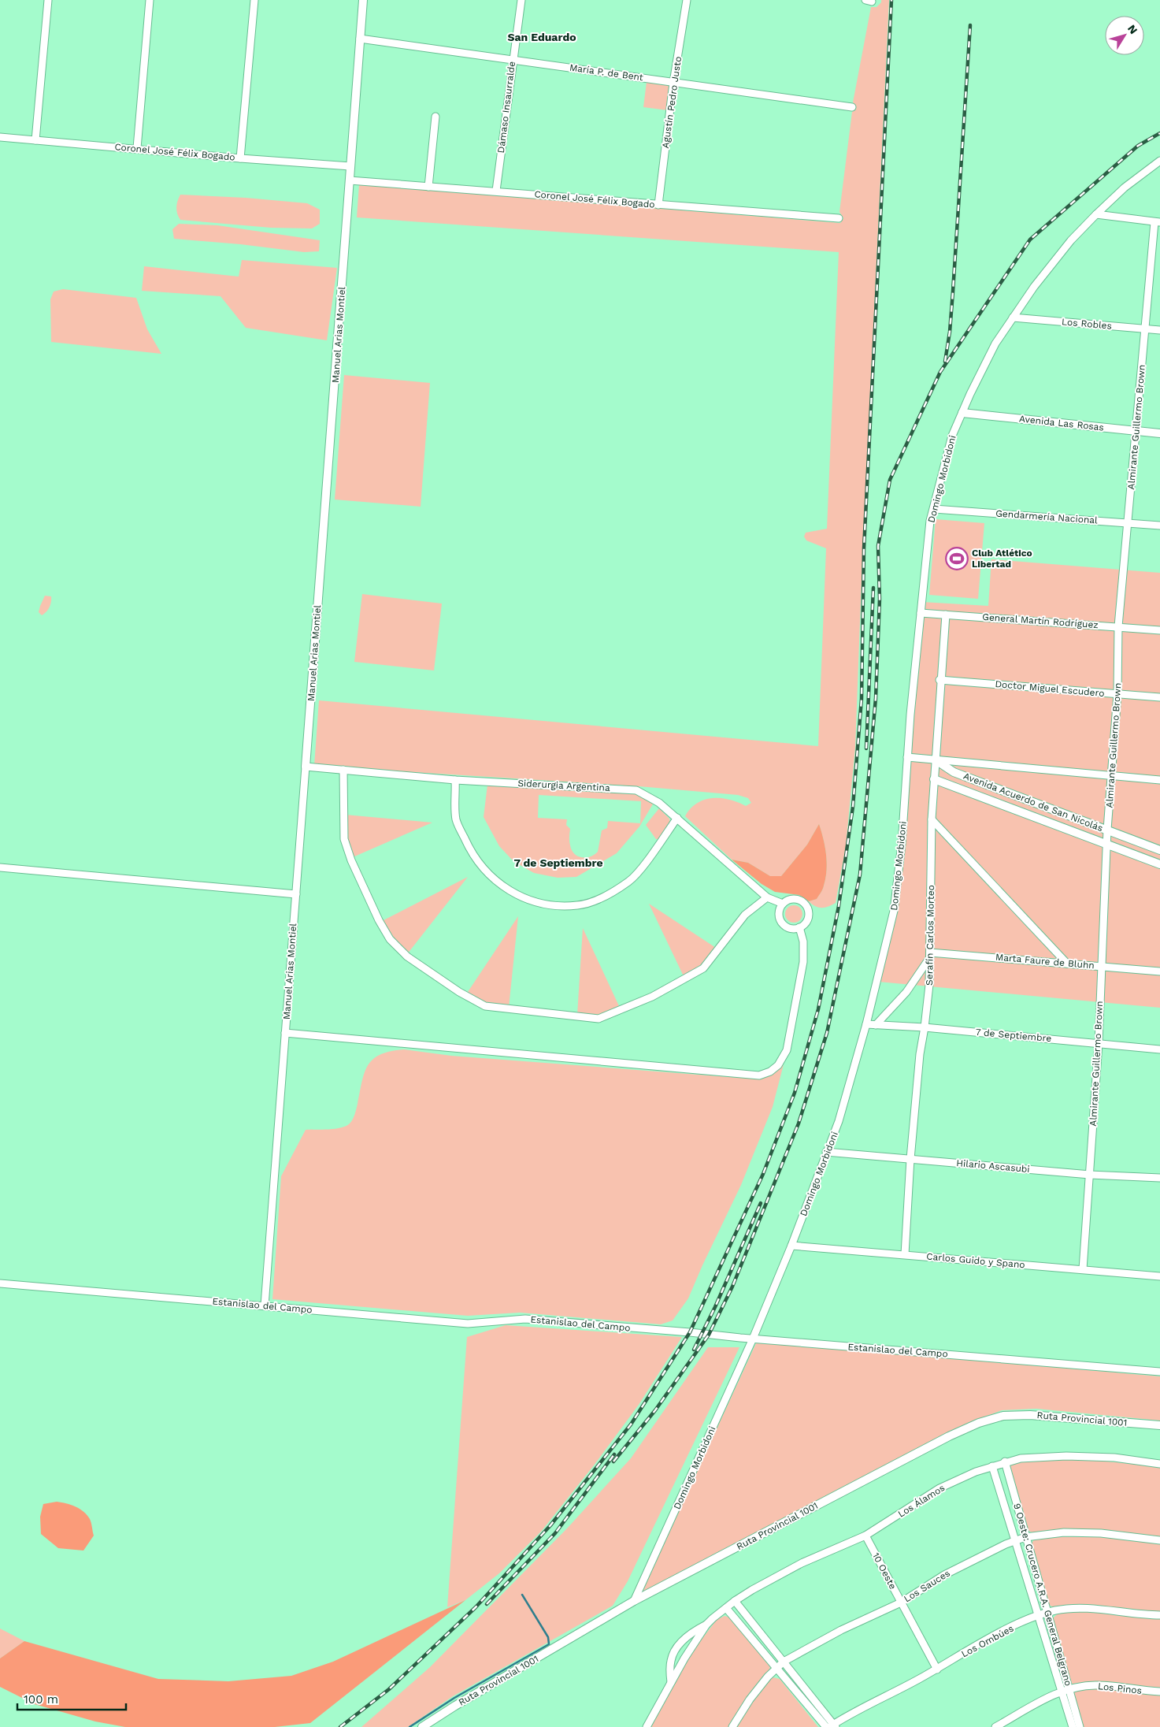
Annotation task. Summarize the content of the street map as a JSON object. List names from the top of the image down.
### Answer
{
  "streets": {
    "street": [
      "María P. de Bent",
      "Agustín Pedro Justo",
      "Dámaso Insaurralde",
      "Coronel José Félix Bogado",
      "Los Robles",
      "Manuel Arias Montiel",
      "Avenida Las Rosas",
      "Almirante Guillermo Brown",
      "Domingo Morbidoni",
      "Gendarmería Nacional",
      "General Martín Rodríguez",
      "Doctor Miguel Escudero",
      "Siderurgia Argentina",
      "Avenida Acuerdo de San Nicolás",
      "Serafín Carlos Morteo",
      "Marta Faure de Bluhn",
      "7 de Septiembre",
      "Hilario Ascasubi",
      "Carlos Guido y Spano",
      "Estanislao del Campo",
      "Ruta Provincial 1001",
      "Los Álamos",
      "10 Oeste",
      "Los Sauces",
      "9 Oeste: Crucero A.R.A. General Belgrano",
      "Los Ombúes",
      "Los Pinos"
    ]
  },
  "crossings": [
    ["María P. de Bent", "Agustín Pedro Justo"],
    ["María P. de Bent", "Dámaso Insaurralde"],
    ["María P. de Bent", "Manuel Arias Montiel"],
    ["Agustín Pedro Justo", "Coronel José Félix Bogado"],
    ["Dámaso Insaurralde", "Coronel José Félix Bogado"],
    ["Coronel José Félix Bogado", "Manuel Arias Montiel"],
    ["Los Robles", "Almirante Guillermo Brown"],
    ["Los Robles", "Domingo Morbidoni"],
    ["Manuel Arias Montiel", "Siderurgia Argentina"],
    ["Manuel Arias Montiel", "Estanislao del Campo"],
    ["Avenida Las Rosas", "Almirante Guillermo Brown"],
    ["Avenida Las Rosas", "Domingo Morbidoni"],
    ["Almirante Guillermo Brown", "Gendarmería Nacional"],
    ["Almirante Guillermo Brown", "General Martín Rodríguez"],
    ["Almirante Guillermo Brown", "Doctor Miguel Escudero"],
    ["Almirante Guillermo Brown", "Avenida Acuerdo de San Nicolás"],
    ["Almirante Guillermo Brown", "Marta Faure de Bluhn"],
    ["Almirante Guillermo Brown", "7 de Septiembre"],
    ["Almirante Guillermo Brown", "Hilario Ascasubi"],
    ["Almirante Guillermo Brown", "Carlos Guido y Spano"],
    ["Domingo Morbidoni", "Gendarmería Nacional"],
    ["Domingo Morbidoni", "General Martín Rodríguez"],
    ["Domingo Morbidoni", "Avenida Acuerdo de San Nicolás"],
    ["Domingo Morbidoni", "7 de Septiembre"],
    ["Domingo Morbidoni", "Hilario Ascasubi"],
    ["Domingo Morbidoni", "Carlos Guido y Spano"],
    ["Domingo Morbidoni", "Estanislao del Campo"],
    ["Domingo Morbidoni", "Ruta Provincial 1001"],
    ["General Martín Rodríguez", "Serafín Carlos Morteo"],
    ["Doctor Miguel Escudero", "Serafín Carlos Morteo"],
    ["Avenida Acuerdo de San Nicolás", "Serafín Carlos Morteo"],
    ["Serafín Carlos Morteo", "Marta Faure de Bluhn"],
    ["Serafín Carlos Morteo", "7 de Septiembre"],
    ["Serafín Carlos Morteo", "Hilario Ascasubi"],
    ["Serafín Carlos Morteo", "Carlos Guido y Spano"],
    ["Los Álamos", "10 Oeste"],
    ["Los Álamos", "9 Oeste: Crucero A.R.A. General Belgrano"],
    ["10 Oeste", "Los Sauces"],
    ["10 Oeste", "Los Ombúes"],
    ["Los Sauces", "9 Oeste: Crucero A.R.A. General Belgrano"],
    ["9 Oeste: Crucero A.R.A. General Belgrano", "Los Ombúes"],
    ["9 Oeste: Crucero A.R.A. General Belgrano", "Los Pinos"]
  ],
  "districts": ["San Eduardo", "7 de Septiembre"],
  "places": {
    "sports": ["Club Atlético Libertad"]
  },
  "scale_bar": "100 m",
  "north": "top right"
}
